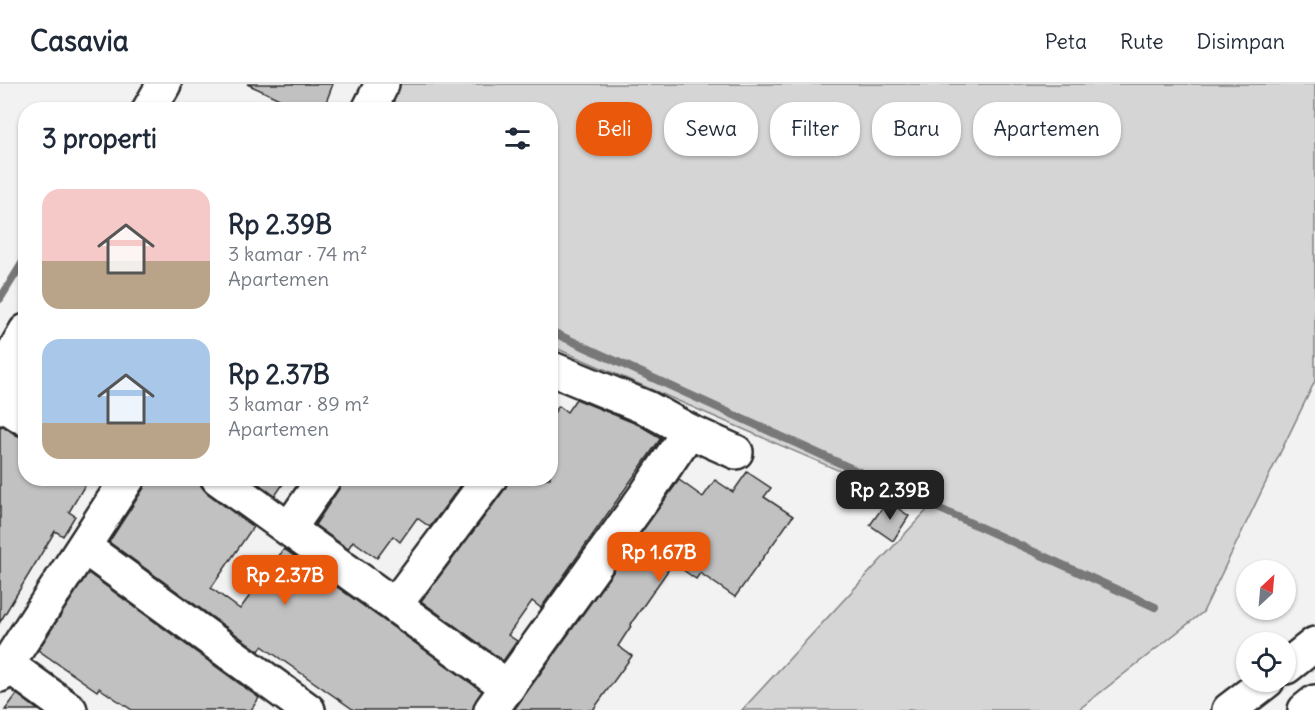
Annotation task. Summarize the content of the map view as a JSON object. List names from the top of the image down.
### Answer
{
  "north": "top right",
  "page": {
    "header": "Casavia",
    "nav": ["Peta", "Rute", "Disimpan"],
    "chip": [
      "Beli",
      "Sewa",
      "Filter",
      "Baru",
      "Apartemen"
    ],
    "heading": "3 properti",
    "list": [
      {
        "name": "Rp 2.39B",
        "note": "3 kamar · 74 m² · Apartemen"
      },
      {
        "name": "Rp 2.37B",
        "note": "3 kamar · 89 m² · Apartemen"
      }
    ],
    "price": ["Rp 2.39B", "Rp 1.67B", "Rp 2.37B"]
  }
}
